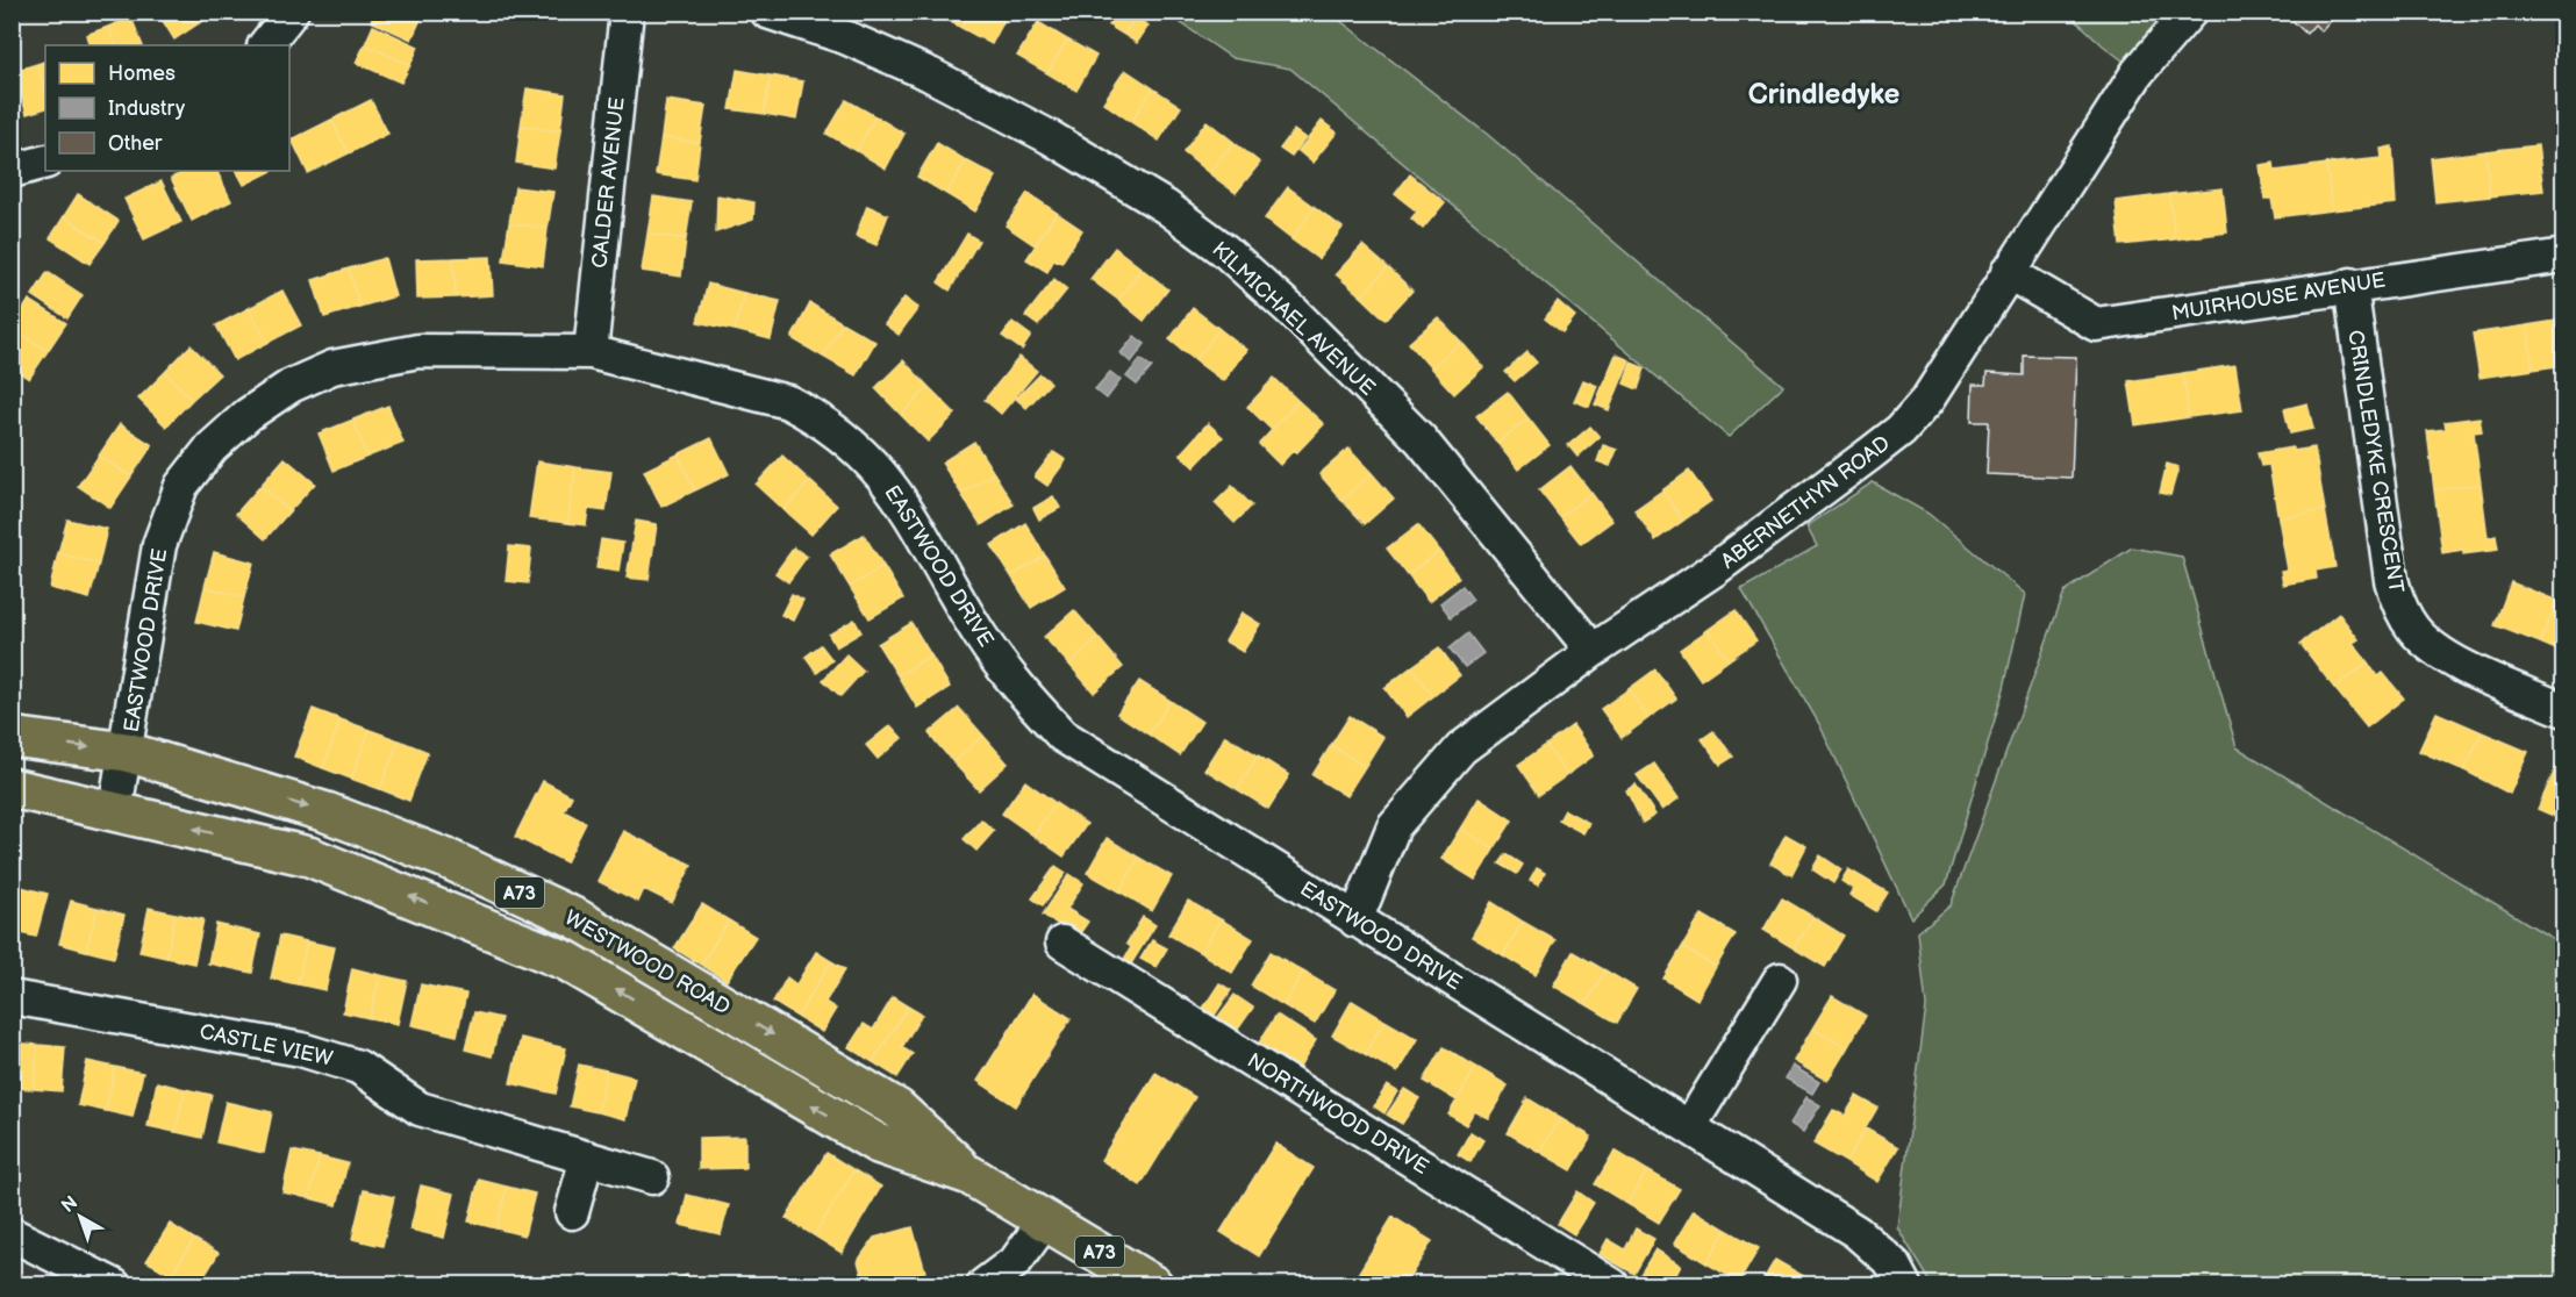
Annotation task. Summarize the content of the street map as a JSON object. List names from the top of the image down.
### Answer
{
  "streets": {
    "main road": ["A73", "WESTWOOD ROAD"],
    "street": [
      "CALDER AVENUE",
      "MUIRHOUSE AVENUE",
      "KILMICHAEL AVENUE",
      "CRINDLEDYKE CRESCENT",
      "ABERNETHYN ROAD",
      "EASTWOOD DRIVE",
      "CASTLE VIEW",
      "NORTHWOOD DRIVE"
    ]
  },
  "crossings": [
    ["CALDER AVENUE", "EASTWOOD DRIVE"],
    ["MUIRHOUSE AVENUE", "CRINDLEDYKE CRESCENT"],
    ["MUIRHOUSE AVENUE", "ABERNETHYN ROAD"],
    ["KILMICHAEL AVENUE", "ABERNETHYN ROAD"],
    ["ABERNETHYN ROAD", "EASTWOOD DRIVE"],
    ["EASTWOOD DRIVE", "WESTWOOD ROAD"]
  ],
  "districts": ["Crindledyke"],
  "legend": ["Homes", "Industry", "Other"],
  "north": "top left"
}
